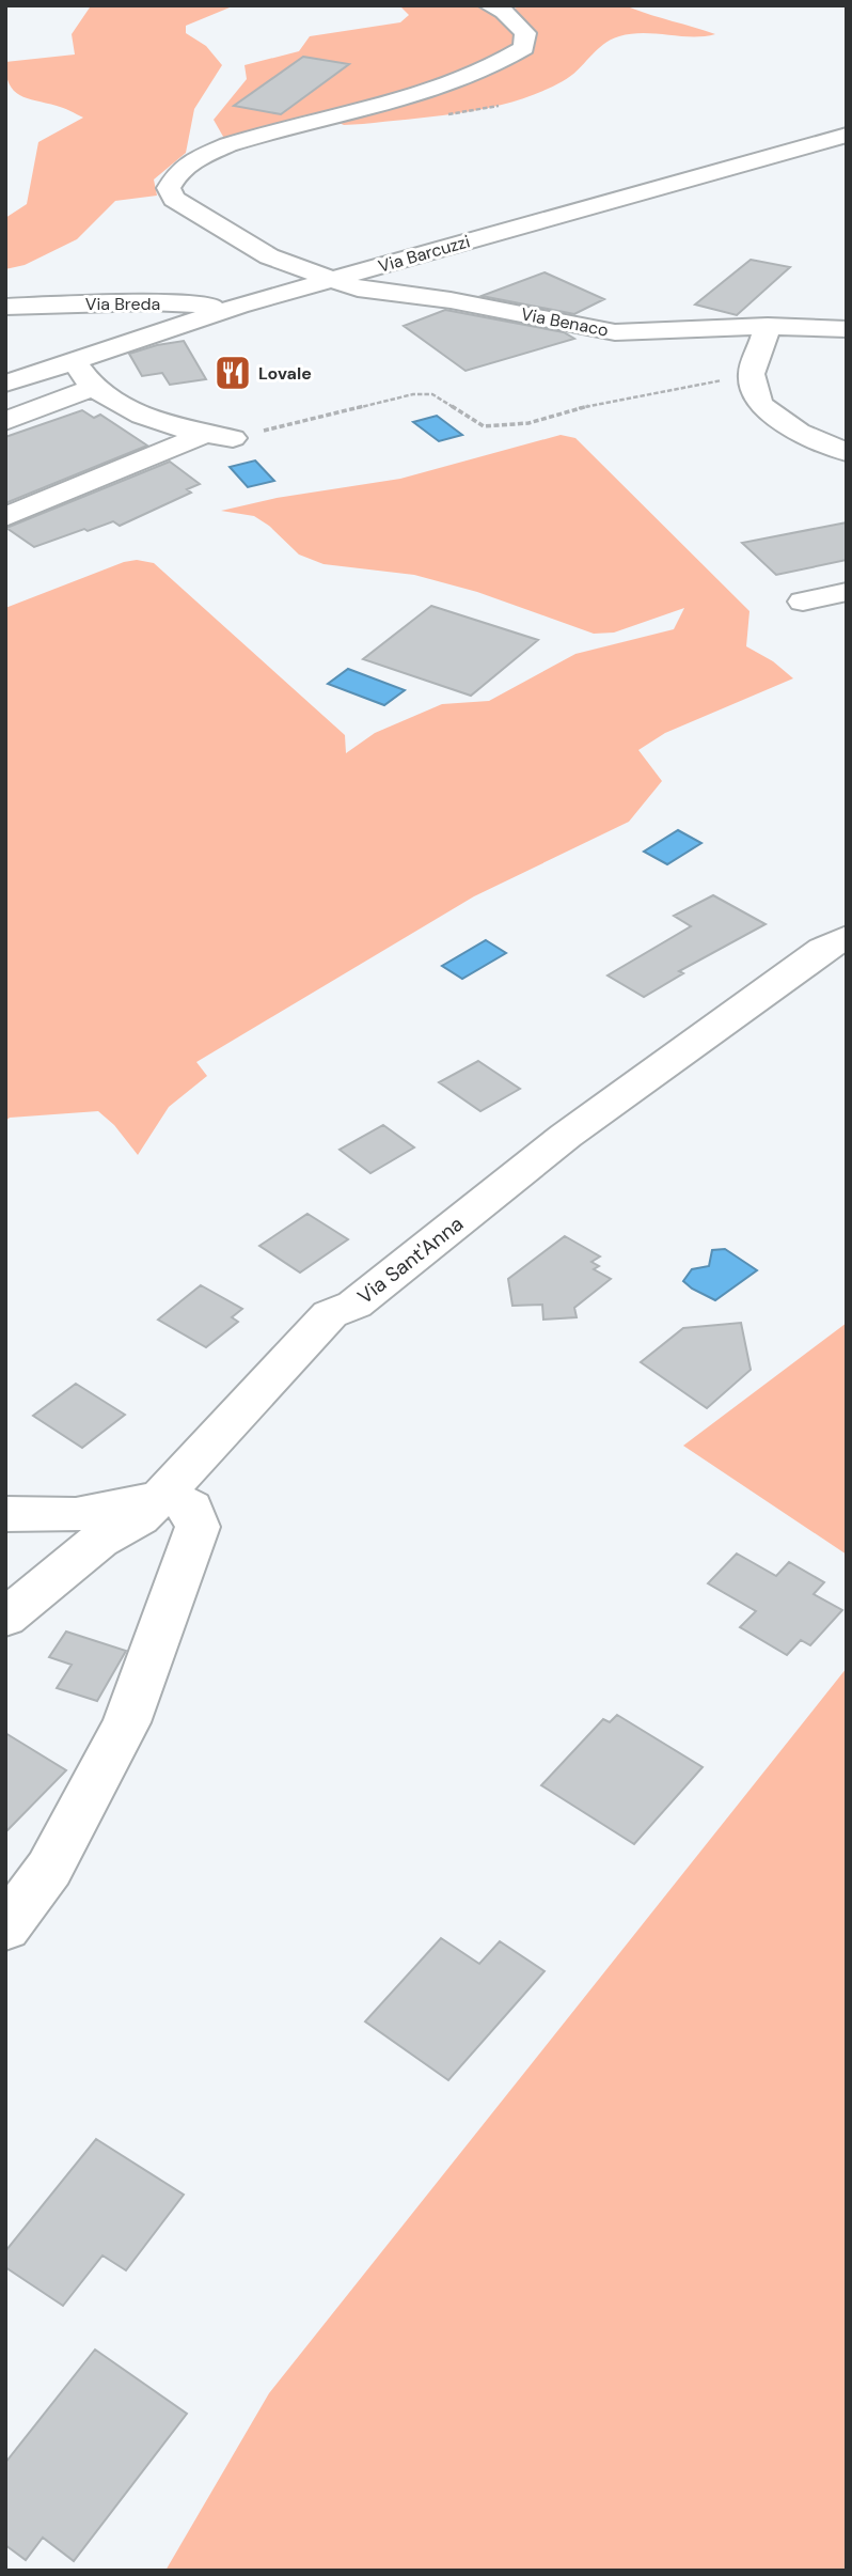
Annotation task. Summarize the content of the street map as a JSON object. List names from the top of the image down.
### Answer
{
  "streets": {
    "street": [
      "Via Barcuzzi",
      "Via Breda",
      "Via Benaco",
      "Via Sant'Anna"
    ]
  },
  "crossings": [
    ["Via Barcuzzi", "Via Breda"],
    ["Via Barcuzzi", "Via Benaco"]
  ],
  "places": {
    "restaurant": ["Lovale"]
  }
}
